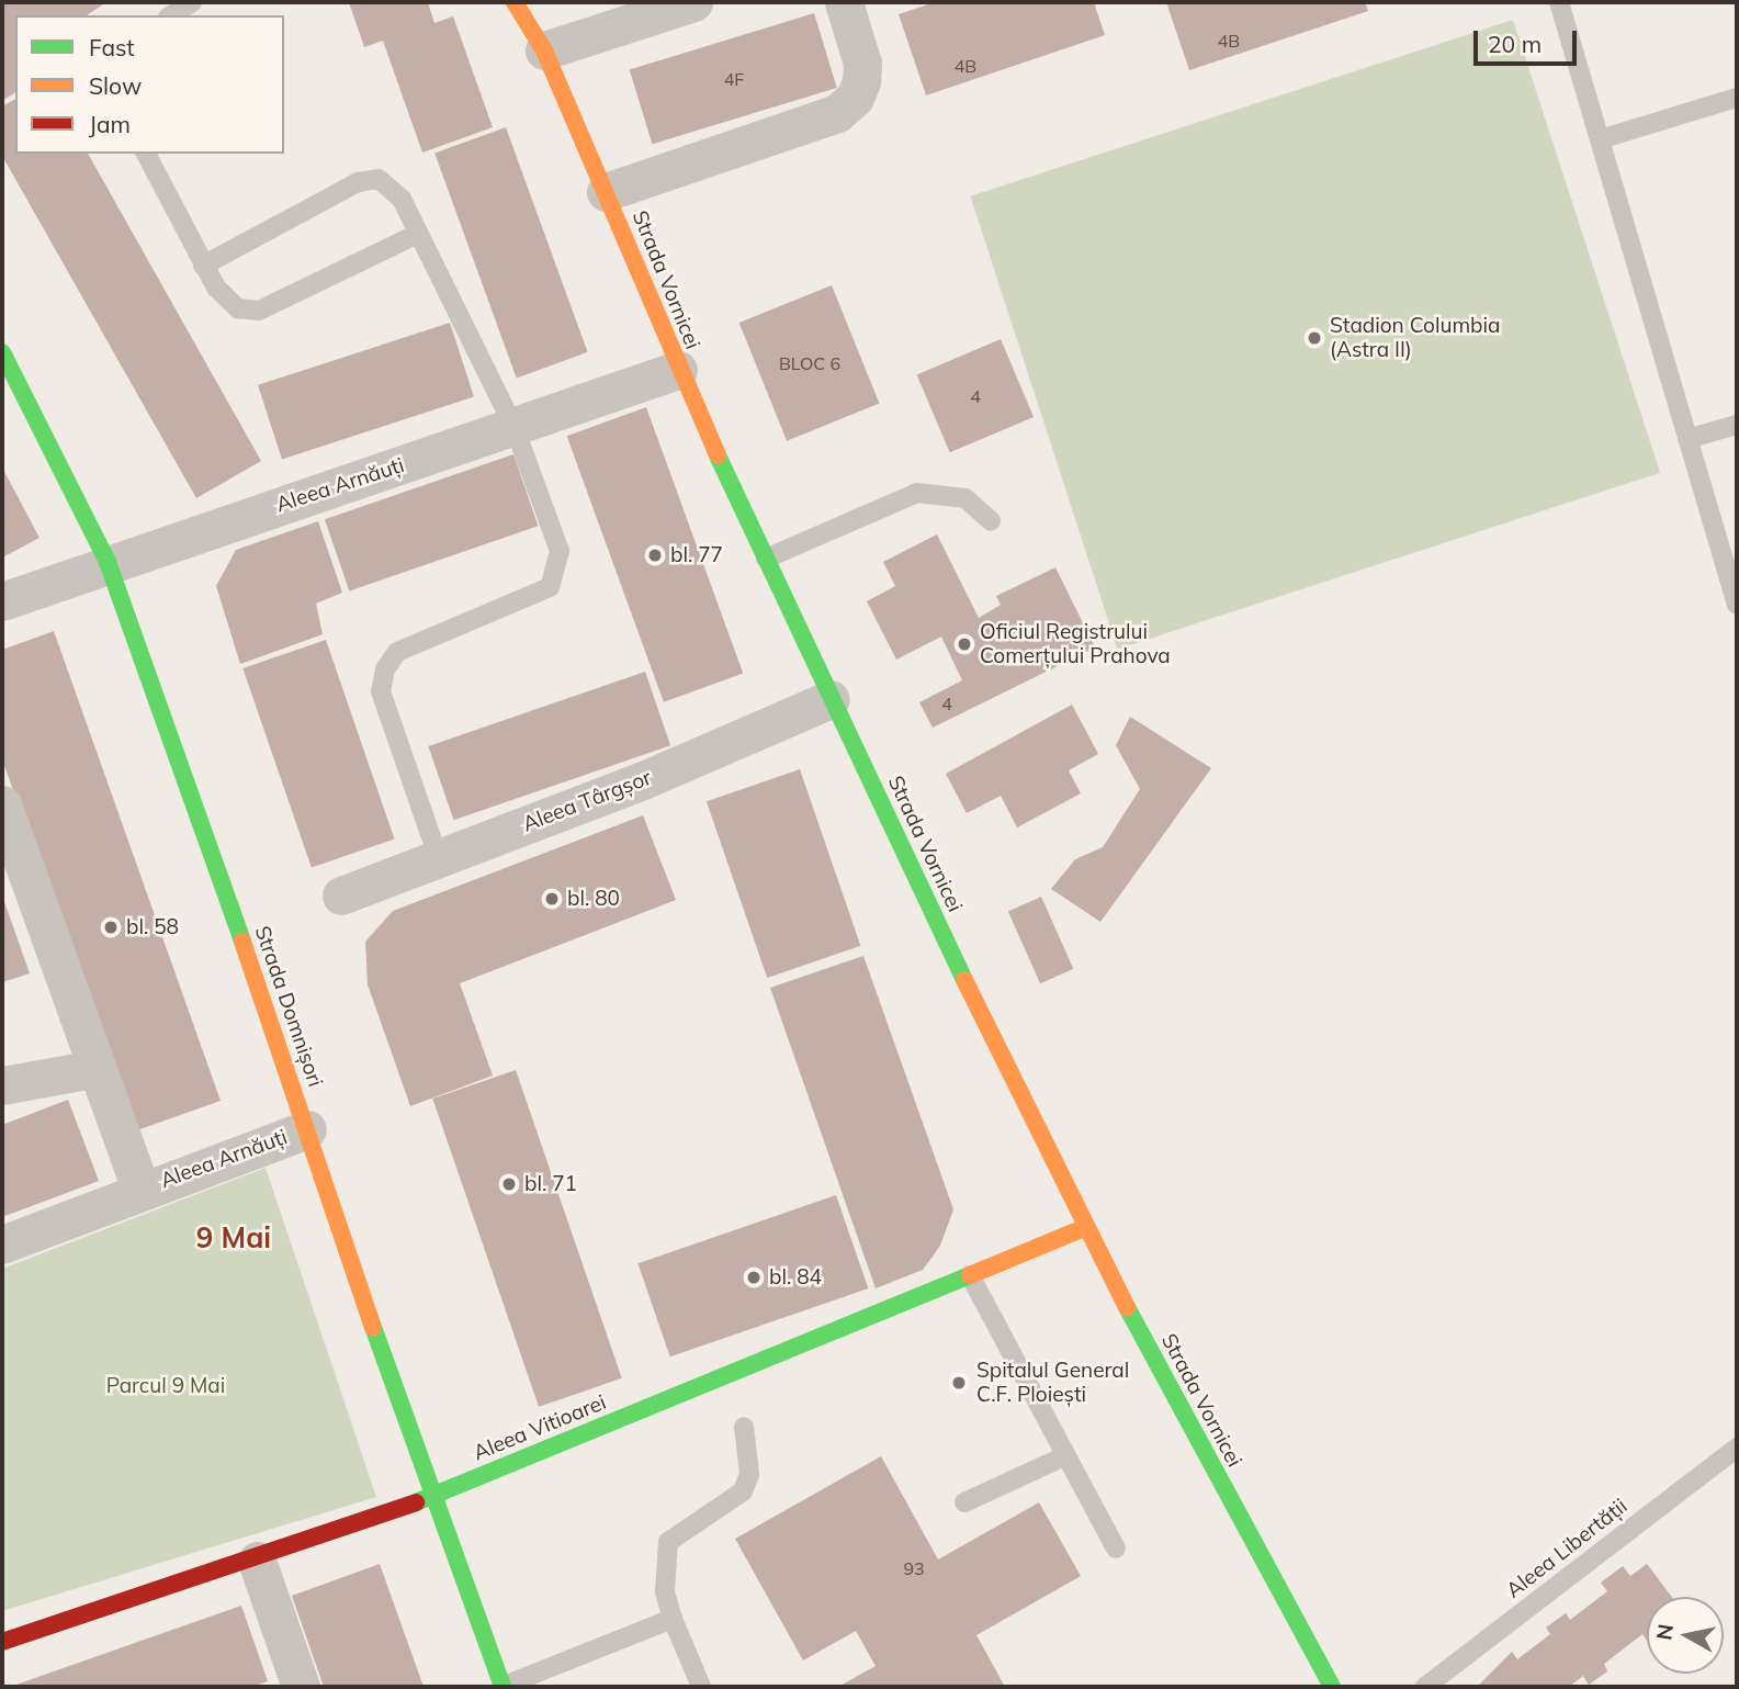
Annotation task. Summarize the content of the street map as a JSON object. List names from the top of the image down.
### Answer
{
  "streets": {
    "street": [
      "Strada Vornicei",
      "Aleea Arnăuți",
      "Aleea Târgșor",
      "Strada Domnișori",
      "Aleea Vitioarei"
    ],
    "lane": ["Aleea Libertății"]
  },
  "crossings": [
    ["Strada Vornicei", "Aleea Arnăuți"],
    ["Strada Vornicei", "Aleea Târgșor"],
    ["Strada Vornicei", "Aleea Vitioarei"],
    ["Aleea Arnăuți", "Strada Domnișori"],
    ["Strada Domnișori", "Aleea Vitioarei"]
  ],
  "districts": ["9 Mai"],
  "parks": ["Parcul 9 Mai"],
  "places": [
    "Stadion Columbia (Astra II)",
    "bl. 77",
    "Oficiul Registrului Comerțului Prahova",
    "bl. 80",
    "bl. 58",
    "bl. 71",
    "bl. 84",
    "Spitalul General C.F. Ploiești"
  ],
  "house_numbers": [
    "4B",
    "4B",
    "4F",
    "BLOC 6",
    "4",
    "4",
    "93"
  ],
  "legend": ["Fast", "Slow", "Jam"],
  "scale_bar": "20 m",
  "north": "left"
}
